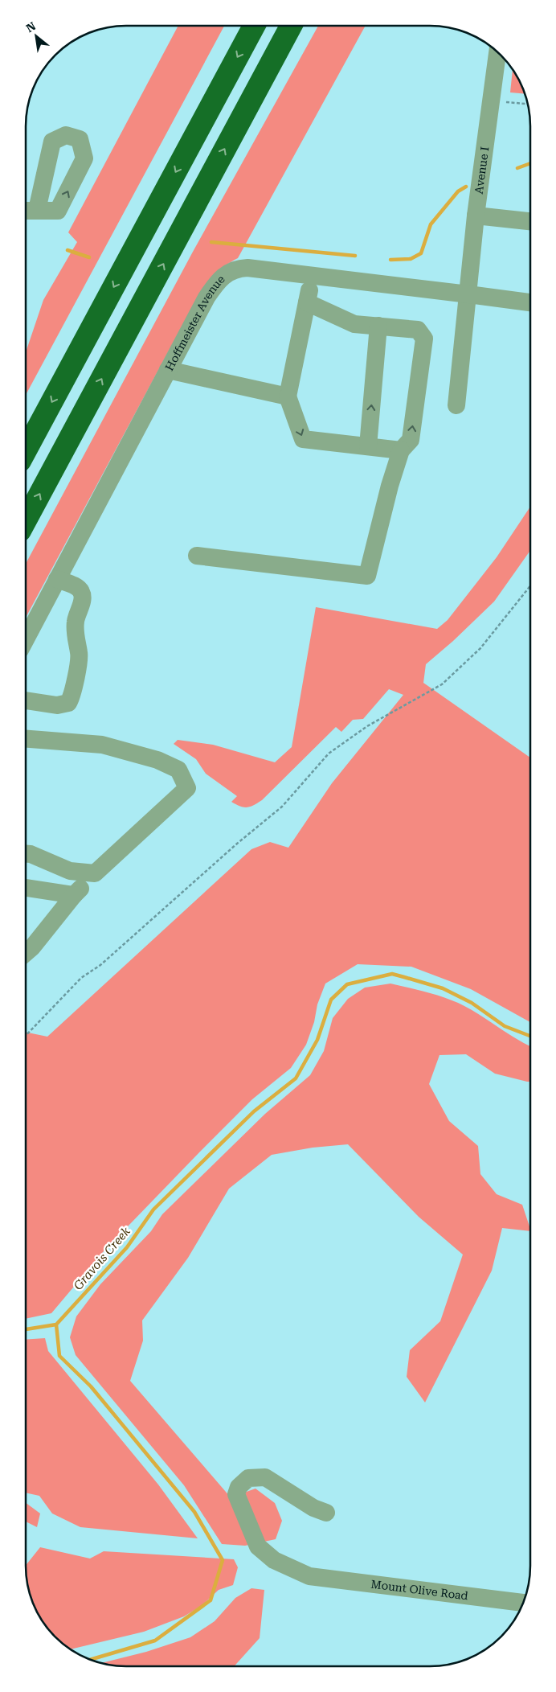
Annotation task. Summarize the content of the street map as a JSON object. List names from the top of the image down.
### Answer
{
  "streets": {
    "street": ["Avenue I", "Hoffmeister Avenue", "Mount Olive Road"]
  },
  "crossings": [
    ["Avenue I", "Hoffmeister Avenue"]
  ],
  "water": ["Gravois Creek"],
  "north": "top left"
}
